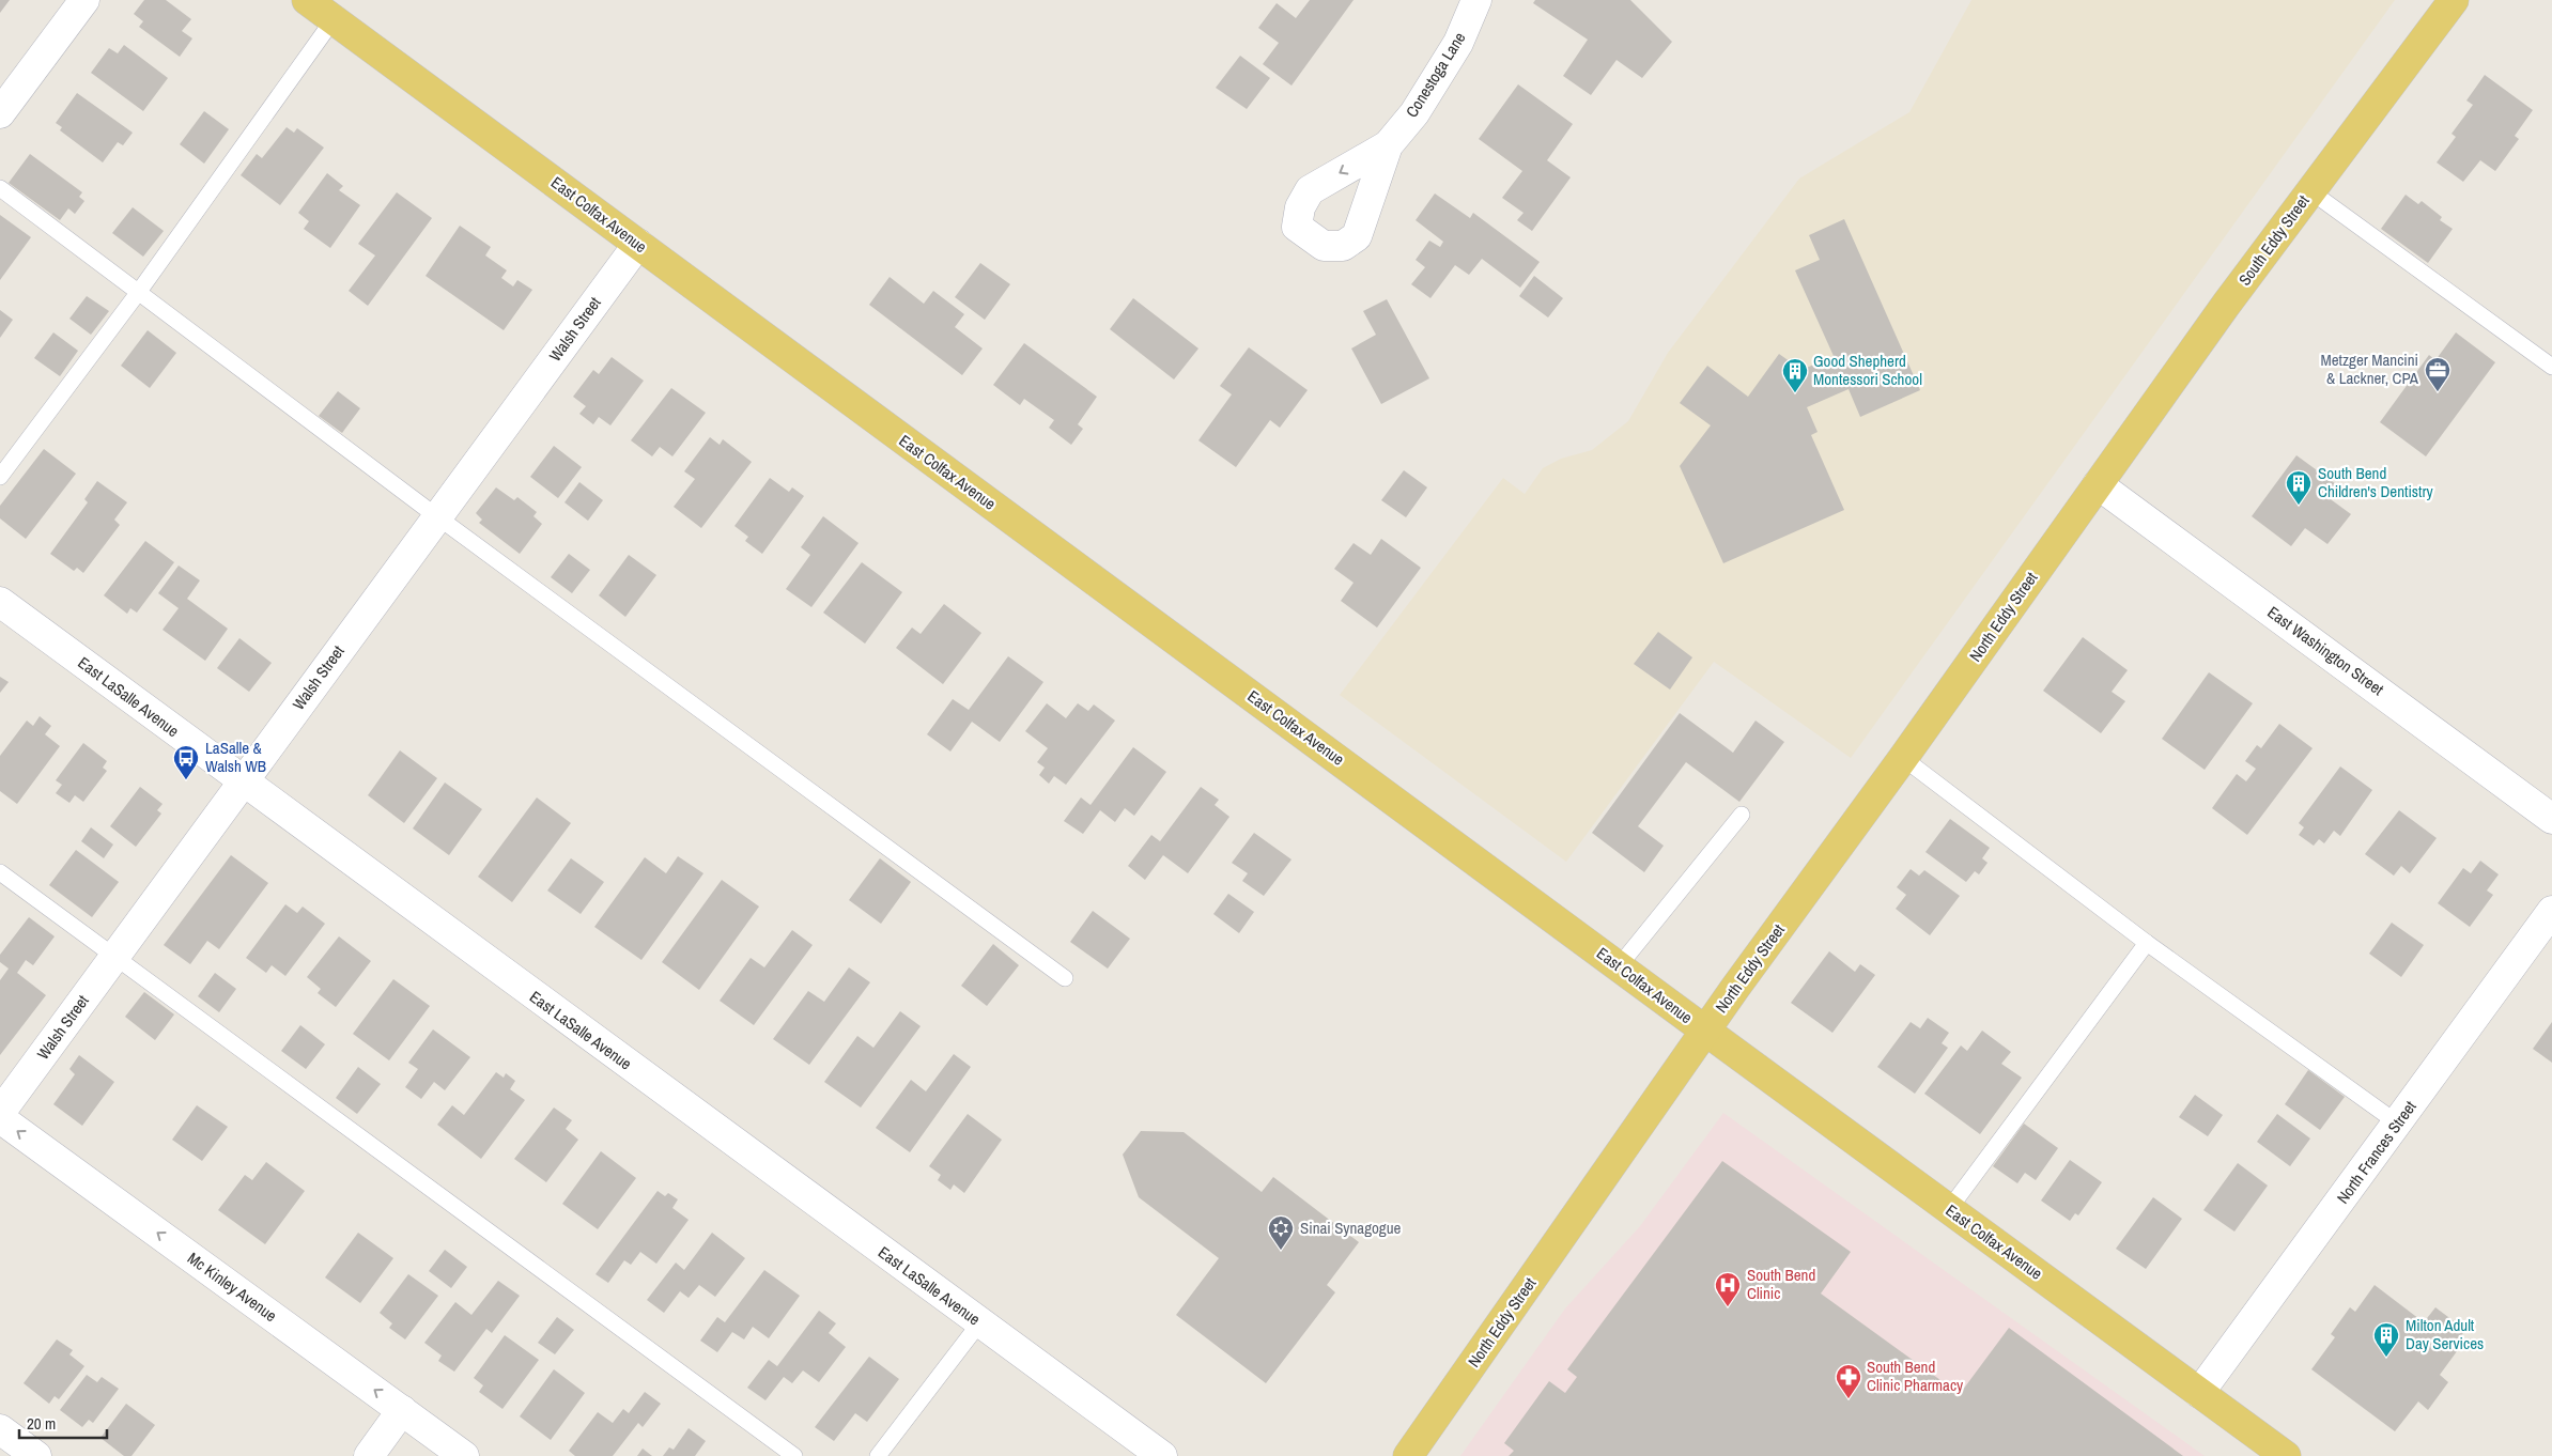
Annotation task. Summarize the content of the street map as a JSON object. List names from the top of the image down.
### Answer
{
  "streets": {
    "main road": ["East Colfax Avenue", "South Eddy Street", "North Eddy Street"],
    "street": [
      "Conestoga Lane",
      "Walsh Street",
      "East Washington Street",
      "East LaSalle Avenue",
      "North Frances Street",
      "Mc Kinley Avenue"
    ]
  },
  "crossings": [
    ["East Colfax Avenue", "Walsh Street"],
    ["East Colfax Avenue", "North Eddy Street"],
    ["East Colfax Avenue", "North Frances Street"],
    ["South Eddy Street", "North Eddy Street"],
    ["South Eddy Street", "East Washington Street"],
    ["Walsh Street", "East LaSalle Avenue"],
    ["North Eddy Street", "East Washington Street"]
  ],
  "one_way": ["Mc Kinley Avenue"],
  "places": {
    "office": ["Metzger Mancini & Lackner, CPA"],
    "building": ["Good Shepherd Montessori School", "South Bend Children's Dentistry", "Milton Adult Day Services"],
    "bus stop": ["LaSalle & Walsh WB"],
    "synagogue": ["Sinai Synagogue"],
    "hospital": ["South Bend Clinic"],
    "pharmacy": ["South Bend Clinic Pharmacy"]
  },
  "scale_bar": "20 m"
}
